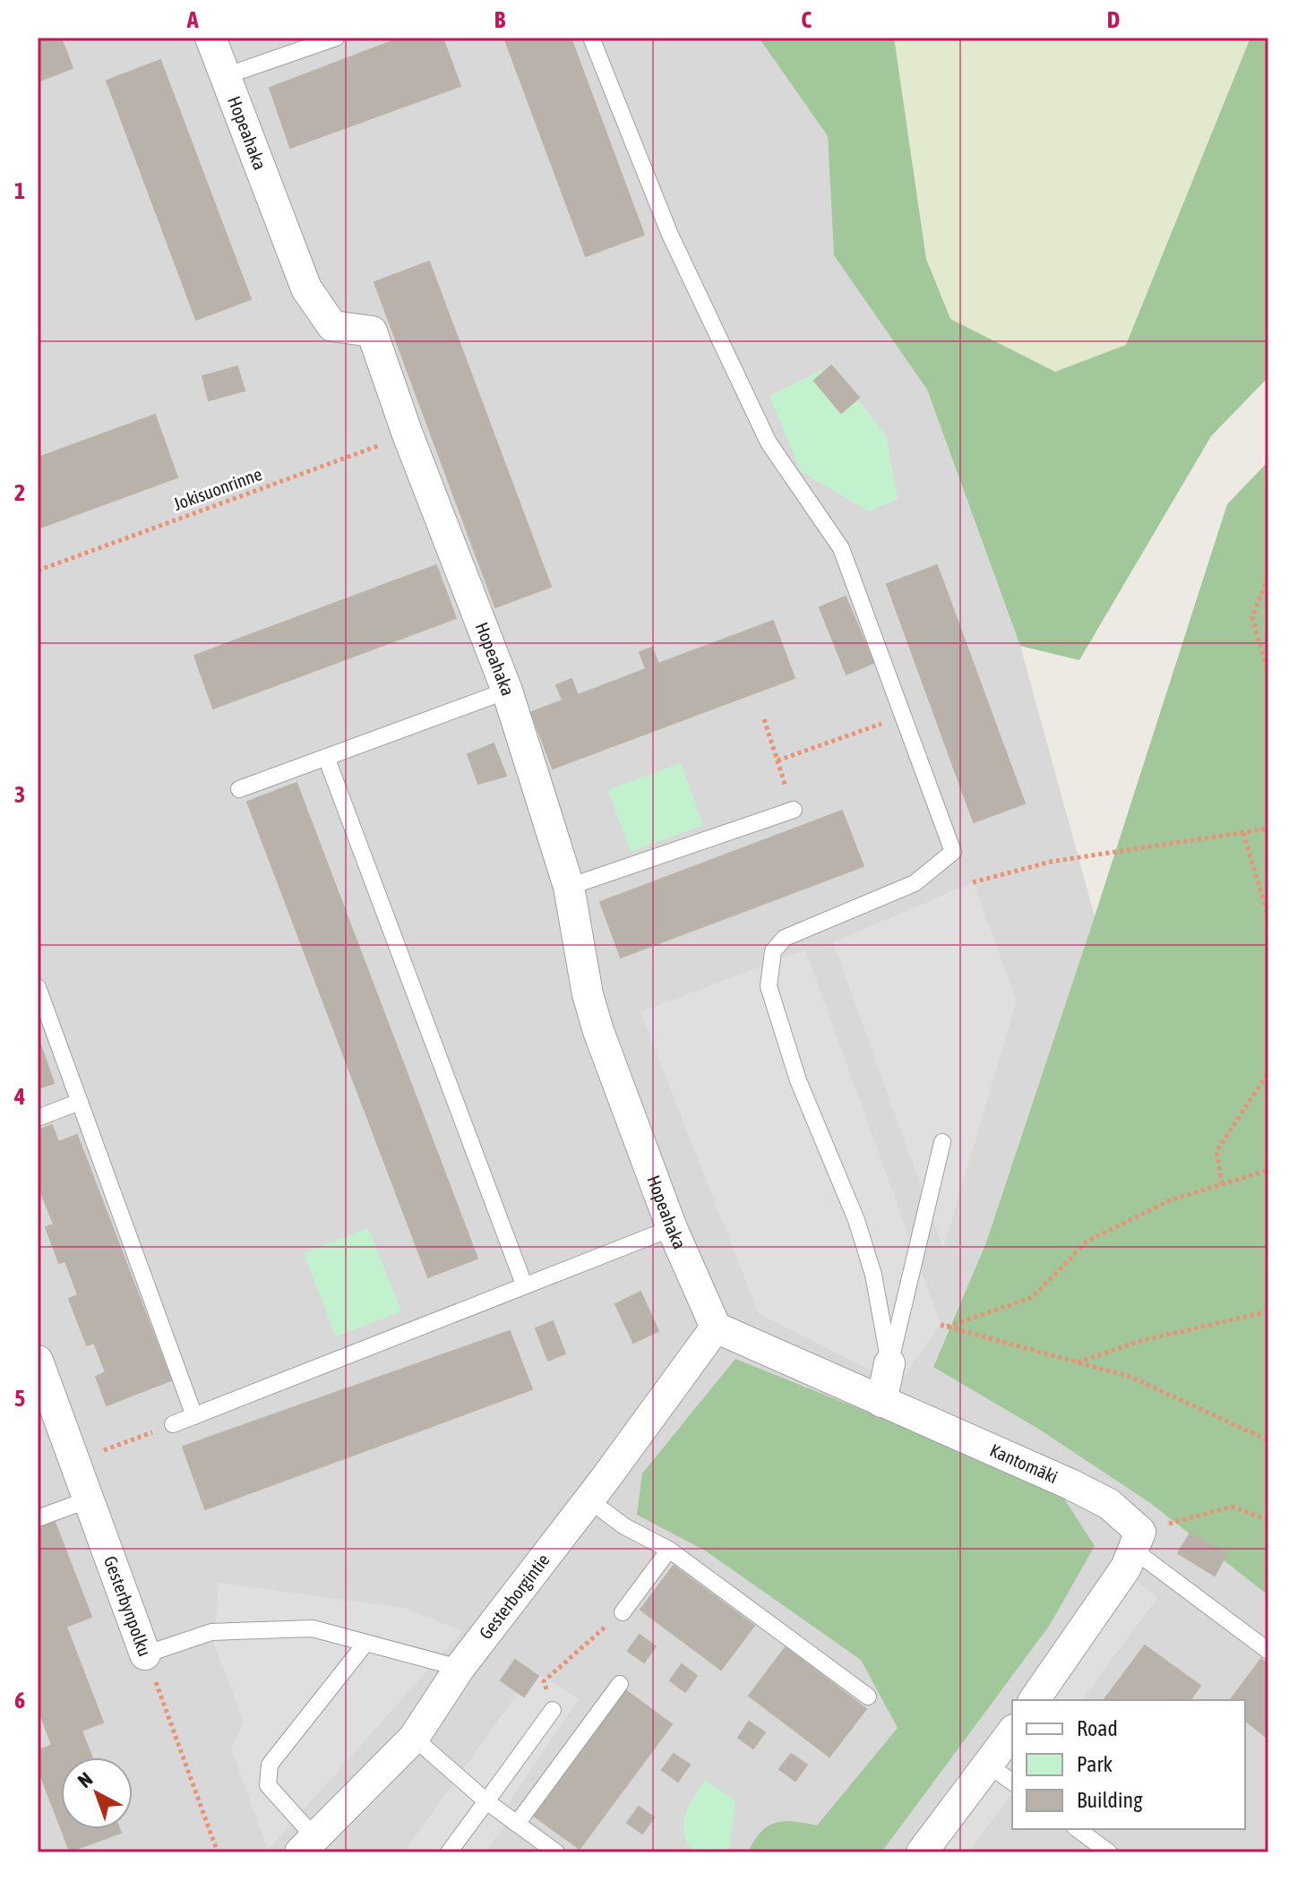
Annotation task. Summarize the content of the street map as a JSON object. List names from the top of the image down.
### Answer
{
  "streets": {
    "street": [
      "Hopeahaka",
      "Kantomäki",
      "Gesterborgintie",
      "Gesterbynpolku"
    ],
    "path": ["Jokisuonrinne"]
  },
  "crossings": [
    ["Hopeahaka", "Jokisuonrinne"],
    ["Hopeahaka", "Kantomäki"],
    ["Hopeahaka", "Gesterborgintie"],
    ["Kantomäki", "Gesterborgintie"]
  ],
  "legend": ["Road", "Park", "Building"],
  "north": "top left",
  "grid": {
    "columns": [
      "A",
      "B",
      "C",
      "D"
    ],
    "rows": [
      "1",
      "2",
      "3",
      "4",
      "5",
      "6"
    ]
  }
}
